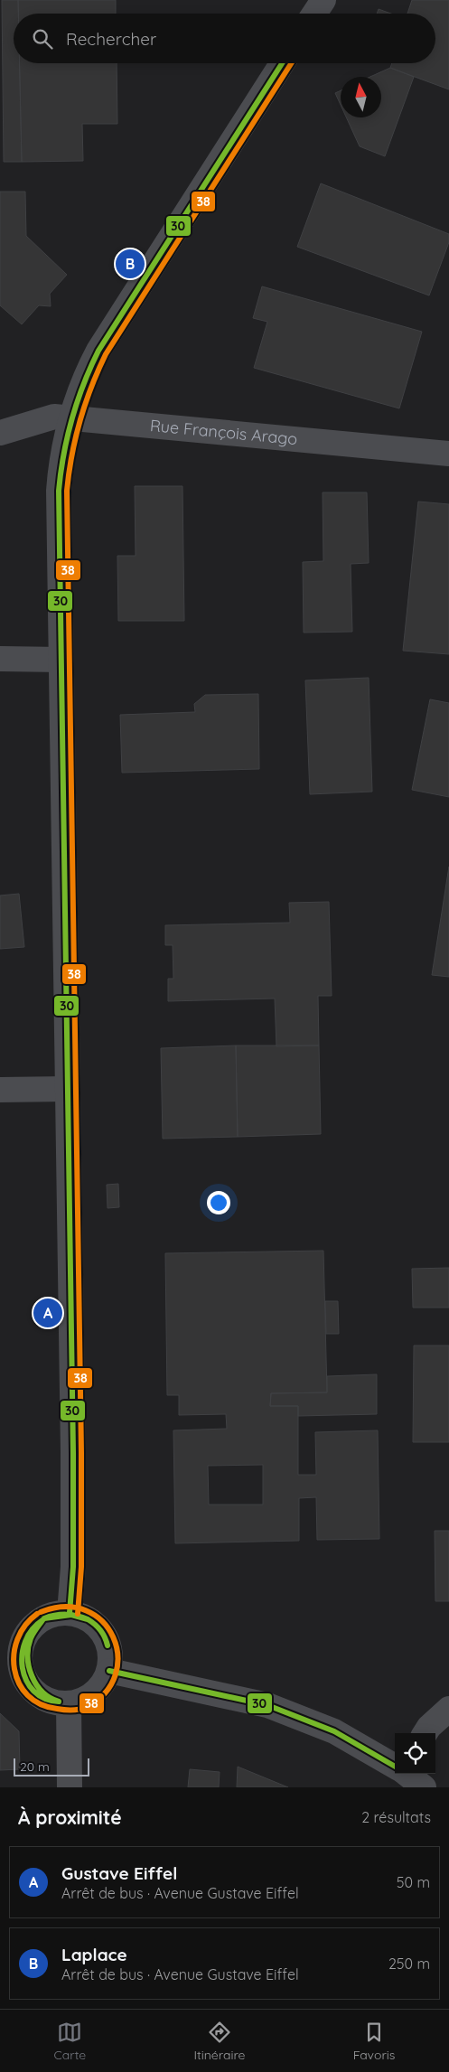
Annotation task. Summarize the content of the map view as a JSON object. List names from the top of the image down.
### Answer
{
  "streets": {
    "street": ["Rue François Arago"]
  },
  "lines": ["transit line 30", "transit line 38"],
  "scale_bar": "20 m",
  "north": "top",
  "page": {
    "search": "Rechercher",
    "pins": ["B", "A"],
    "scale": "20 m",
    "heading": ["À proximité", "2 résultats"],
    "list": [
      {
        "mark": "A",
        "name": "Gustave Eiffel",
        "note": "Arrêt de bus · Avenue Gustave Eiffel",
        "value": "50 m"
      },
      {
        "mark": "B",
        "name": "Laplace",
        "note": "Arrêt de bus · Avenue Gustave Eiffel",
        "value": "250 m"
      }
    ],
    "nav": ["Carte", "Itinéraire", "Favoris"]
  }
}
